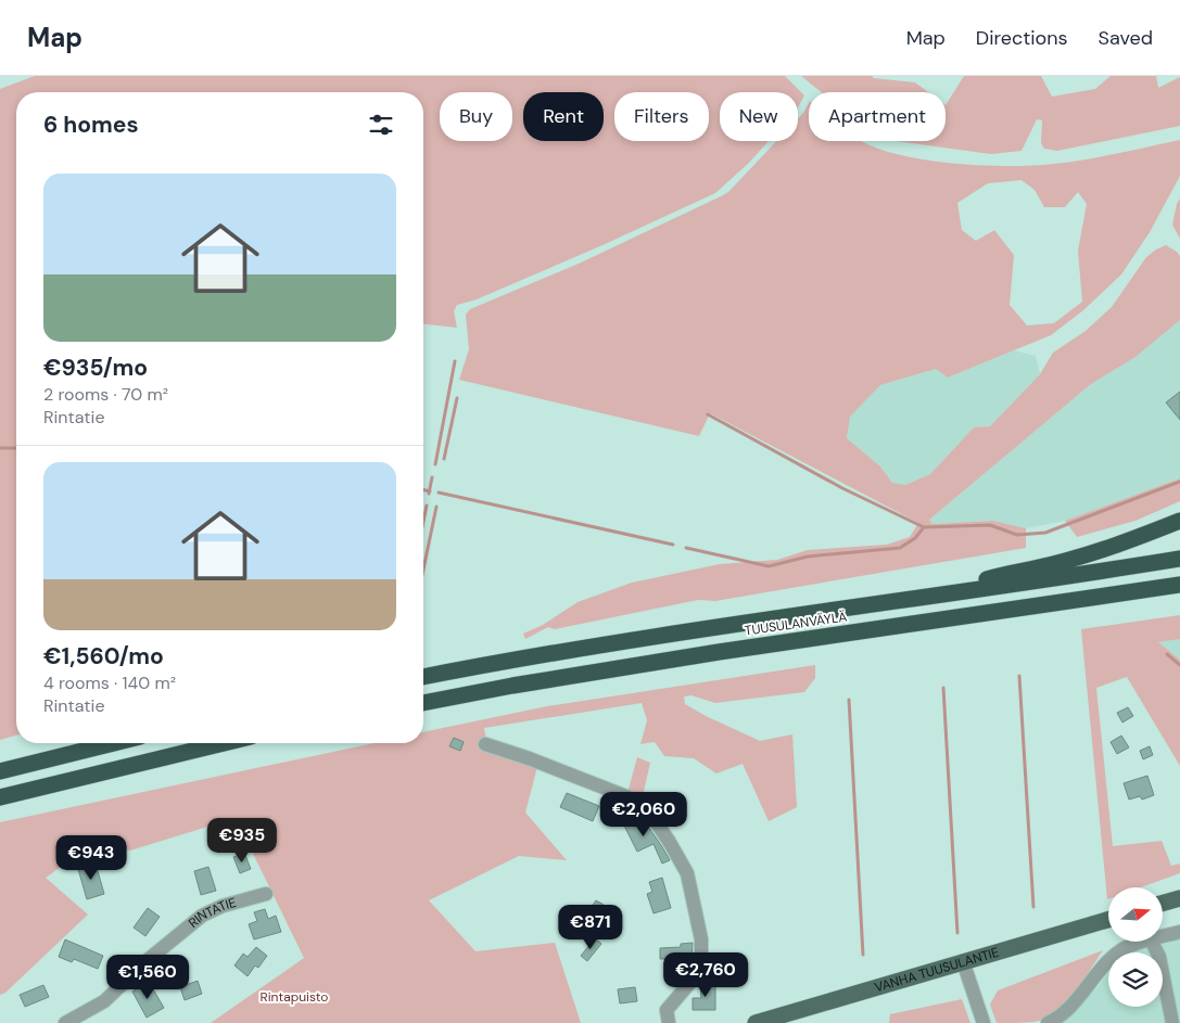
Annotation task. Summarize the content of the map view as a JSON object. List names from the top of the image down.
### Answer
{
  "streets": {
    "highway": ["TUUSULANVÄYLÄ"],
    "main road": ["VANHA TUUSULANTIE"],
    "street": ["RINTATIE"]
  },
  "parks": ["Rintapuisto"],
  "north": "right",
  "page": {
    "header": "Map",
    "nav": ["Map", "Directions", "Saved"],
    "chip": [
      "Buy",
      "Rent",
      "Filters",
      "New",
      "Apartment"
    ],
    "heading": "6 homes",
    "list": [
      {
        "name": "€935/mo",
        "note": "2 rooms · 70 m² · Rintatie"
      },
      {
        "name": "€1,560/mo",
        "note": "4 rooms · 140 m² · Rintatie"
      }
    ],
    "price": [
      "€2,060",
      "€935",
      "€943",
      "€871",
      "€2,760",
      "€1,560"
    ]
  }
}
